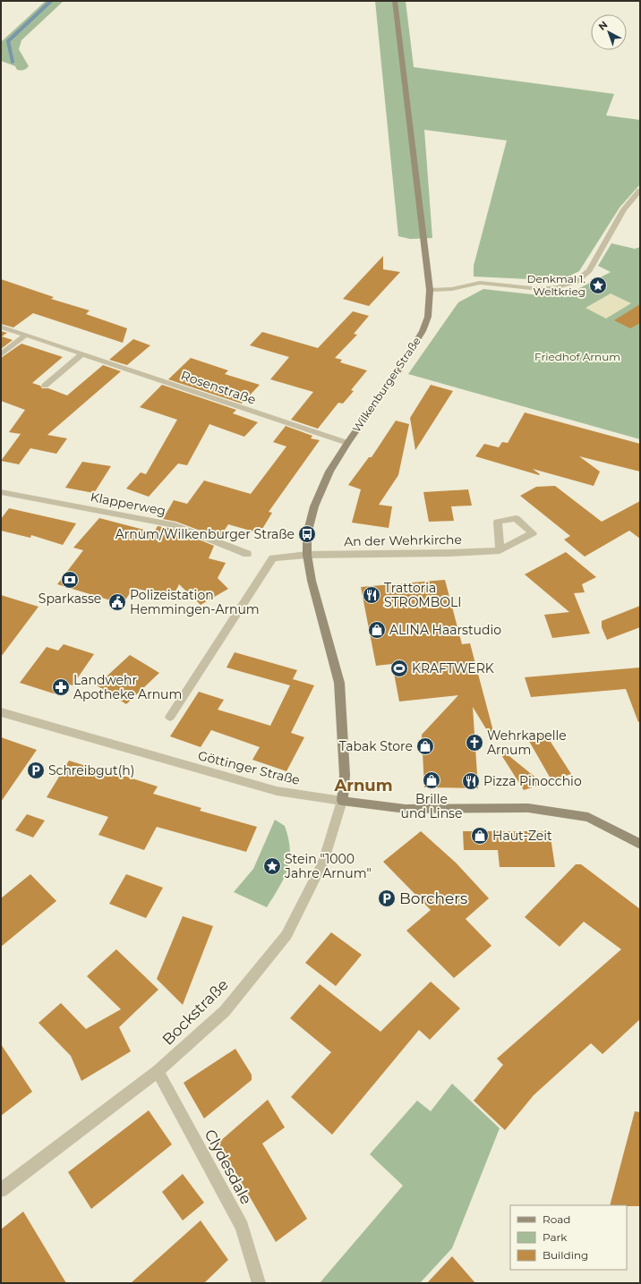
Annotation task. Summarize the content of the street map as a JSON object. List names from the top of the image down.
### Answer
{
  "streets": {
    "main road": ["Wilkenburger Straße", "Göttinger Straße"],
    "street": [
      "Rosenstraße",
      "Klapperweg",
      "An der Wehrkirche",
      "Bockstraße",
      "Clydesdale"
    ]
  },
  "crossings": [
    ["Wilkenburger Straße", "Rosenstraße"],
    ["Wilkenburger Straße", "An der Wehrkirche"],
    ["Wilkenburger Straße", "Göttinger Straße"],
    ["Wilkenburger Straße", "Bockstraße"],
    ["Göttinger Straße", "Bockstraße"],
    ["Bockstraße", "Clydesdale"]
  ],
  "districts": ["Arnum"],
  "parks": ["Friedhof Arnum"],
  "places": {
    "place": ["Denkmal 1. Weltkrieg", "Stein \"1000 Jahre Arnum\""],
    "bus stop": ["Arnum/Wilkenburger Straße"],
    "bank": ["Sparkasse"],
    "restaurant": ["Trattoria STROMBOLI", "Pizza Pinocchio"],
    "public building": ["Polizeistation Hemmingen-Arnum"],
    "shop": [
      "ALINA Haarstudio",
      "Tabak Store",
      "Brille und Linse",
      "Haut-Zeit"
    ],
    "sports": ["KRAFTWERK"],
    "pharmacy": ["Landwehr Apotheke Arnum"],
    "church": ["Wehrkapelle Arnum"],
    "parking": ["Schreibgut(h)", "Borchers"]
  },
  "legend": ["Road", "Park", "Building"],
  "north": "top left"
}
